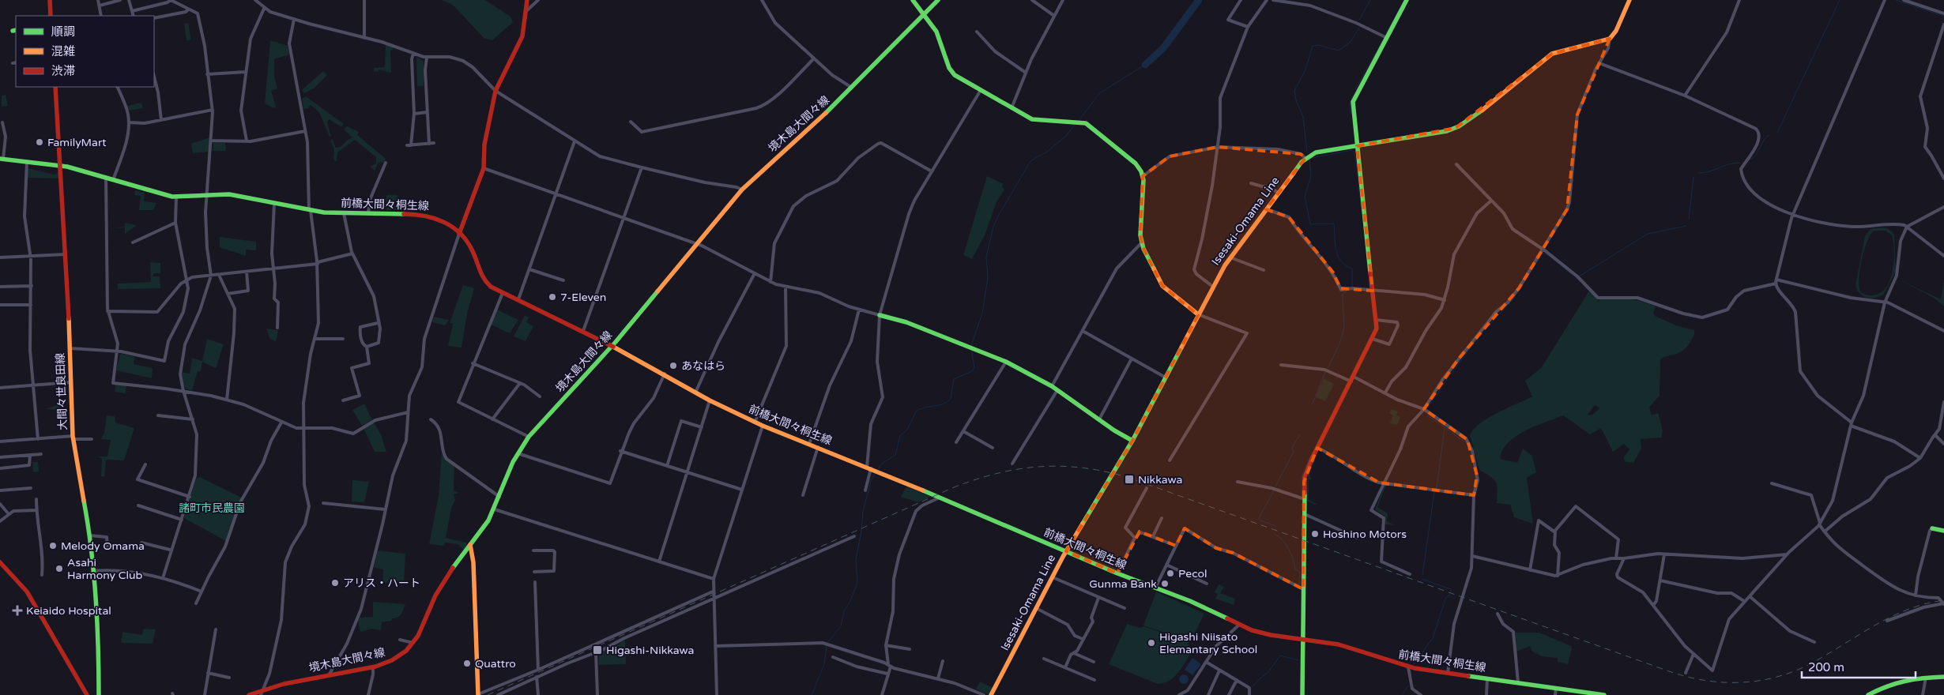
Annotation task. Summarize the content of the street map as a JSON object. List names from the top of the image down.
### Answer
{
  "streets": {
    "main road": [
      "境木島大間々線",
      "前橋大間々桐生線",
      "Isesaki-Omama Line",
      "大間々世良田線"
    ]
  },
  "crossings": [
    ["境木島大間々線", "前橋大間々桐生線"],
    ["前橋大間々桐生線", "Isesaki-Omama Line"],
    ["前橋大間々桐生線", "大間々世良田線"]
  ],
  "parks": ["諸町市民農園"],
  "places": {
    "other": [
      "FamilyMart",
      "7-Eleven",
      "あなはら",
      "Hoshino Motors",
      "Melody Omama",
      "Asahi Harmony Club",
      "Pecol",
      "アリス・ハート",
      "Gunma Bank",
      "Higashi Niisato Elemantary School",
      "Quattro"
    ],
    "transit": ["Nikkawa", "Higashi-Nikkawa"],
    "health": ["Keiaido Hospital"]
  },
  "legend": ["順調", "混雑", "渋滞"],
  "scale_bar": "200 m"
}
